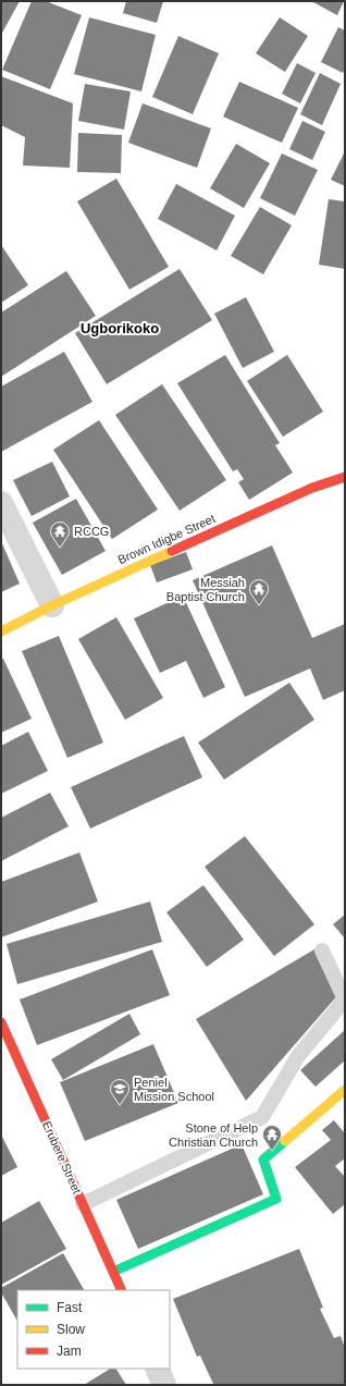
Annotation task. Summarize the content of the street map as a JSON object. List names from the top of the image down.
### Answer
{
  "streets": {
    "street": ["Brown Idigbe Street", "Erubere Street"]
  },
  "districts": ["Ugborikoko"],
  "places": {
    "temple": ["RCCG", "Messiah Baptist Church", "Stone of Help Christian Church"],
    "school or university": ["Peniel Mission School"]
  },
  "legend": ["Fast", "Slow", "Jam"]
}
